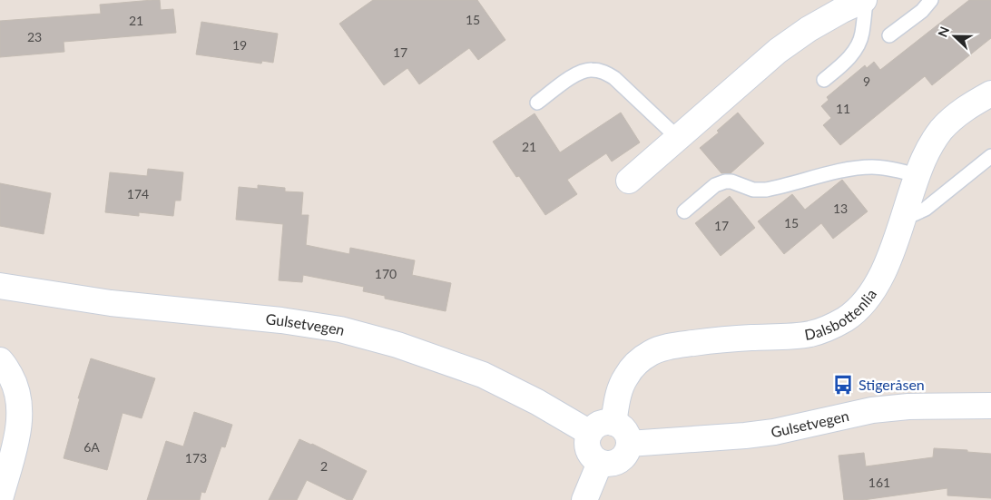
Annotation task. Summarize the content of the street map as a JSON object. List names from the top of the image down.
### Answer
{
  "streets": {
    "street": ["Dalsbottenlia", "Gulsetvegen"]
  },
  "crossings": [
    ["Dalsbottenlia", "Gulsetvegen"]
  ],
  "places": {
    "bus stop": ["Stigeråsen"]
  },
  "house_numbers": [
    "15",
    "21",
    "23",
    "19",
    "17",
    "9",
    "11",
    "21",
    "174",
    "13",
    "15",
    "17",
    "170",
    "6A",
    "173",
    "2",
    "161"
  ],
  "north": "left"
}
